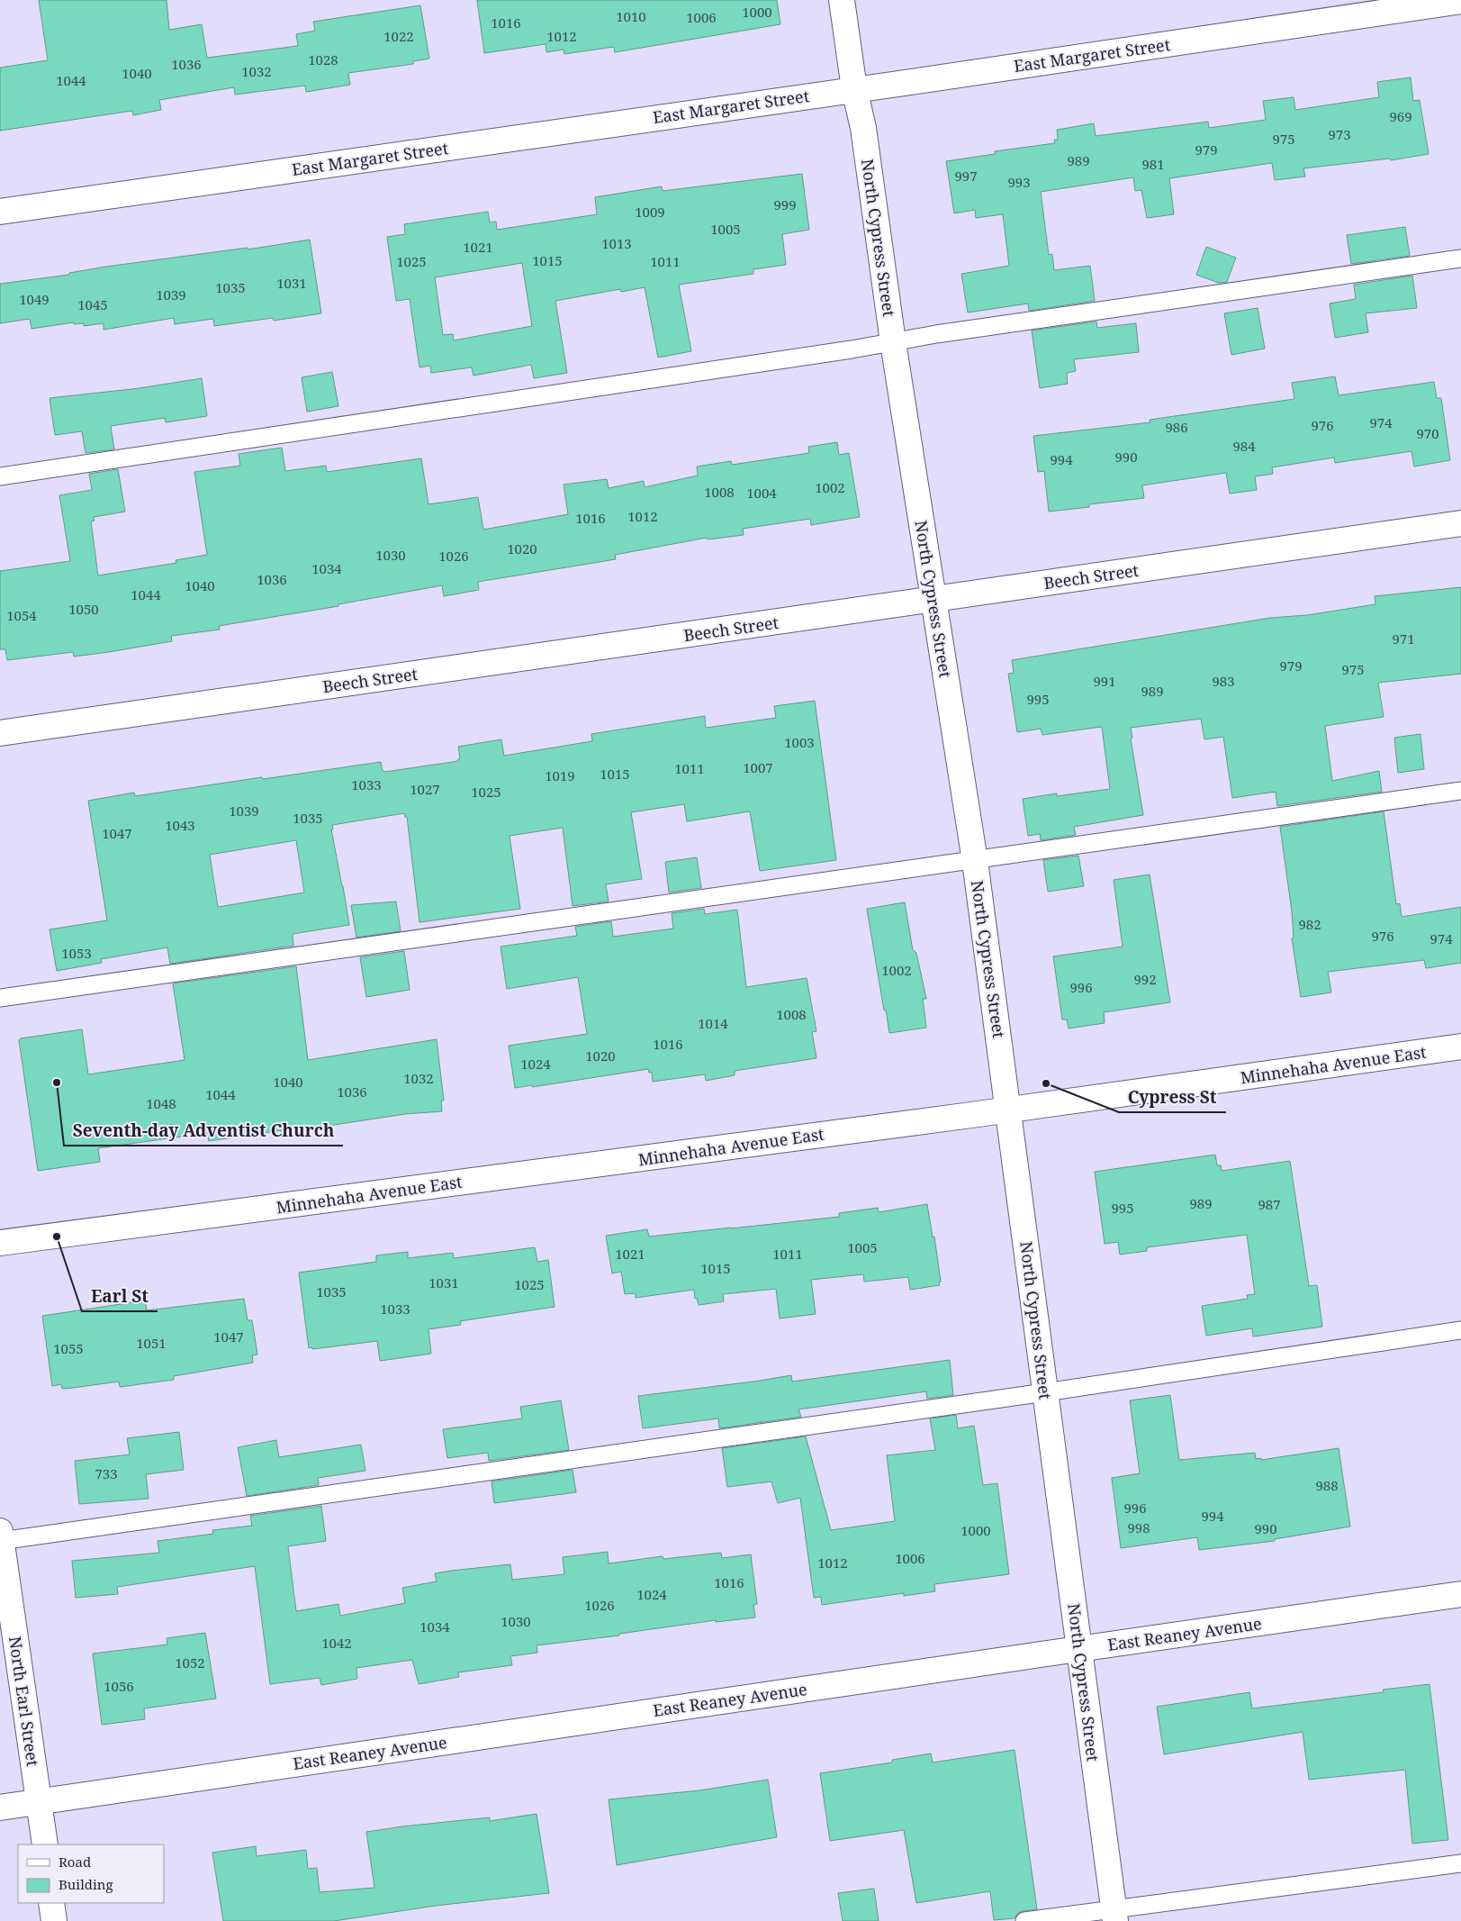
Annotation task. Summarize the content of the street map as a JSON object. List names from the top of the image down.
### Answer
{
  "streets": {
    "street": [
      "East Margaret Street",
      "North Cypress Street",
      "Beech Street",
      "Minnehaha Avenue East",
      "East Reaney Avenue",
      "North Earl Street"
    ]
  },
  "crossings": [
    ["East Margaret Street", "North Cypress Street"],
    ["North Cypress Street", "Beech Street"],
    ["North Cypress Street", "Minnehaha Avenue East"],
    ["North Cypress Street", "East Reaney Avenue"],
    ["East Reaney Avenue", "North Earl Street"]
  ],
  "places": ["Seventh-day Adventist Church", "Cypress St", "Earl St"],
  "house_numbers": [
    "1000",
    "1010",
    "1006",
    "1016",
    "1022",
    "1012",
    "1028",
    "1036",
    "1032",
    "1040",
    "1044",
    "969",
    "973",
    "975",
    "979",
    "989",
    "981",
    "997",
    "993",
    "999",
    "1009",
    "1005",
    "1013",
    "1021",
    "1015",
    "1025",
    "1011",
    "1031",
    "1035",
    "1039",
    "1049",
    "1045",
    "974",
    "976",
    "986",
    "970",
    "984",
    "990",
    "994",
    "1002",
    "1008",
    "1004",
    "1012",
    "1016",
    "1020",
    "1030",
    "1026",
    "1034",
    "1036",
    "1040",
    "1044",
    "1050",
    "1054",
    "971",
    "979",
    "975",
    "991",
    "983",
    "989",
    "995",
    "1003",
    "1007",
    "1011",
    "1015",
    "1019",
    "1033",
    "1027",
    "1025",
    "1039",
    "1035",
    "1043",
    "1047",
    "982",
    "976",
    "974",
    "1053",
    "1002",
    "992",
    "996",
    "1008",
    "1014",
    "1016",
    "1020",
    "1024",
    "1032",
    "1040",
    "1036",
    "1044",
    "1048",
    "989",
    "987",
    "995",
    "1005",
    "1021",
    "1011",
    "1015",
    "1031",
    "1025",
    "1035",
    "1033",
    "1047",
    "1051",
    "1055",
    "733",
    "988",
    "996",
    "994",
    "998",
    "990",
    "1000",
    "1006",
    "1012",
    "1016",
    "1024",
    "1026",
    "1030",
    "1034",
    "1042",
    "1052",
    "1056"
  ],
  "legend": ["Road", "Building"]
}
